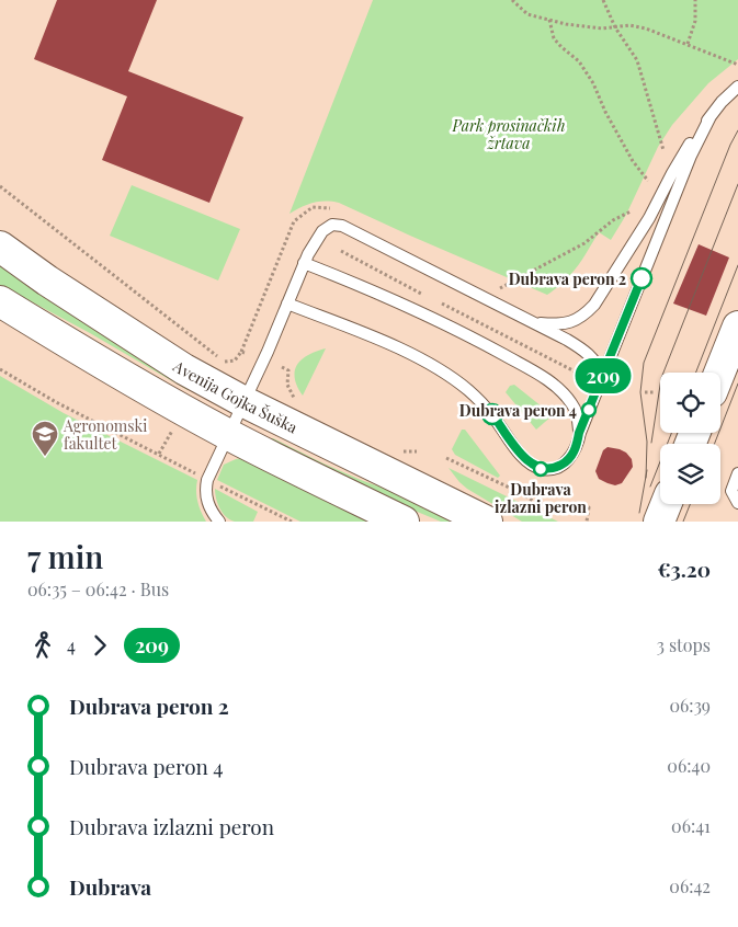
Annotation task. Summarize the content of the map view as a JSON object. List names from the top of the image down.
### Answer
{
  "streets": {
    "main road": ["Avenija Gojka Šuška"]
  },
  "parks": ["Park prosinačkih žrtava"],
  "places": {
    "other": ["Dubrava peron 2", "Dubrava peron 4", "Dubrava izlazni peron"],
    "school or university": ["Agronomski fakultet"]
  },
  "lines": ["bus line 209"],
  "page": {
    "on_map": "209",
    "heading": ["7 min", "06:35 – 06:42 · Bus", "€3.20"],
    "legs": ["4", "209", "3 stops"],
    "list": [
      {
        "name": "Dubrava peron 2",
        "value": "06:39"
      },
      {
        "name": "Dubrava peron 4",
        "value": "06:40"
      },
      {
        "name": "Dubrava izlazni peron",
        "value": "06:41"
      },
      {
        "name": "Dubrava",
        "value": "06:42"
      }
    ]
  }
}
